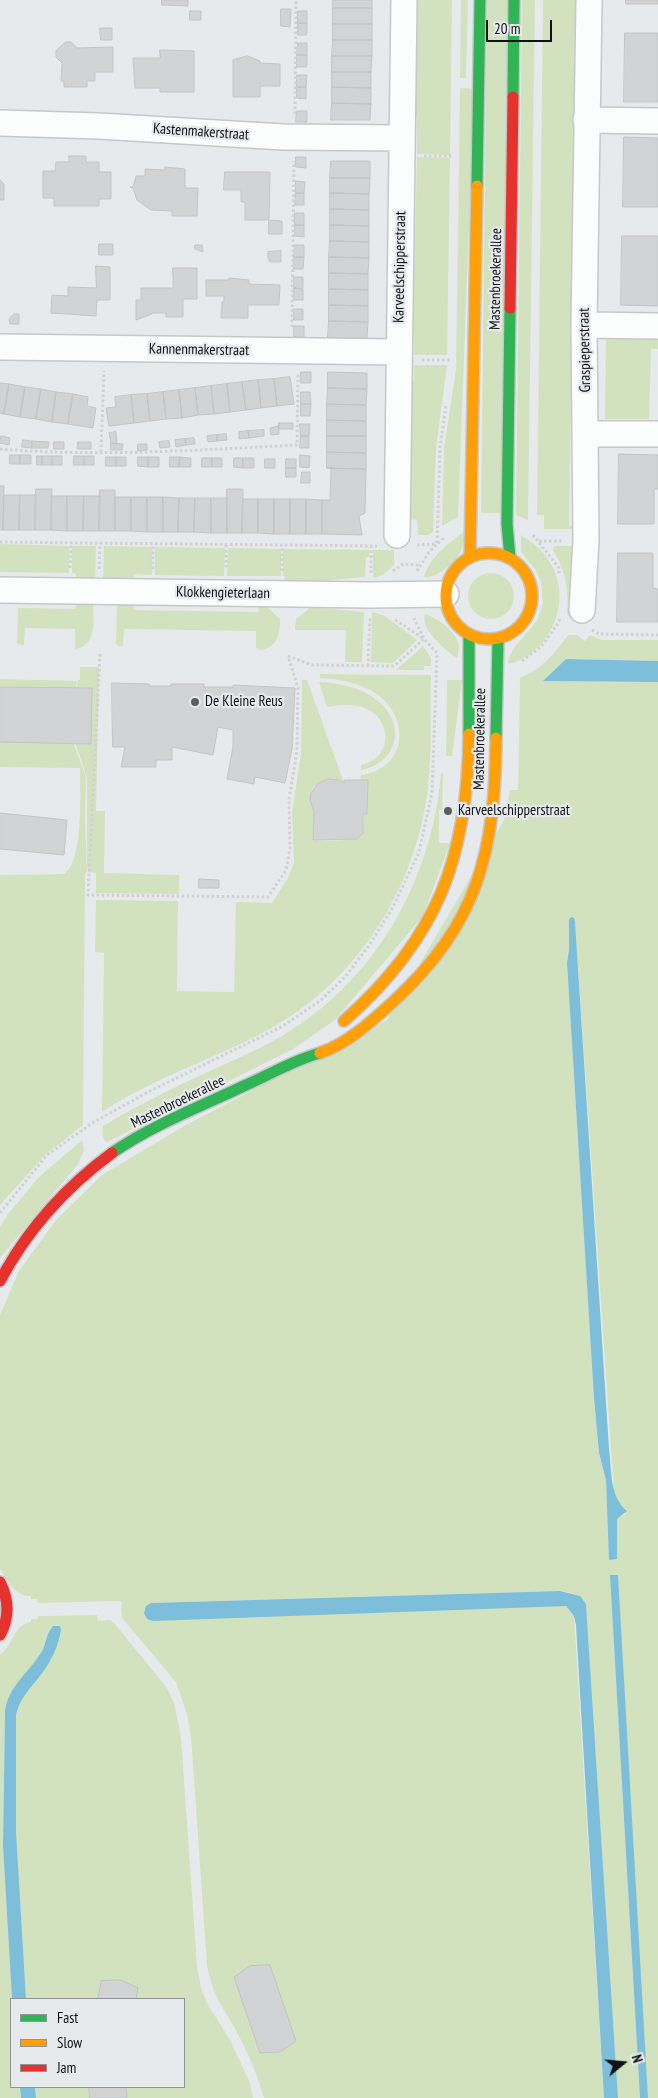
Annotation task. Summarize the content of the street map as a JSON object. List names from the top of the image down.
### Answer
{
  "streets": {
    "main road": ["Mastenbroekerallee"],
    "street": [
      "Kastenmakerstraat",
      "Karveelschipperstraat",
      "Kannenmakerstraat",
      "Graspieperstraat",
      "Klokkengieterlaan"
    ]
  },
  "crossings": [
    ["Kastenmakerstraat", "Karveelschipperstraat"],
    ["Karveelschipperstraat", "Kannenmakerstraat"],
    ["Mastenbroekerallee", "Klokkengieterlaan"]
  ],
  "places": ["De Kleine Reus", "Karveelschipperstraat"],
  "legend": ["Fast", "Slow", "Jam"],
  "scale_bar": "20 m",
  "north": "right"
}
